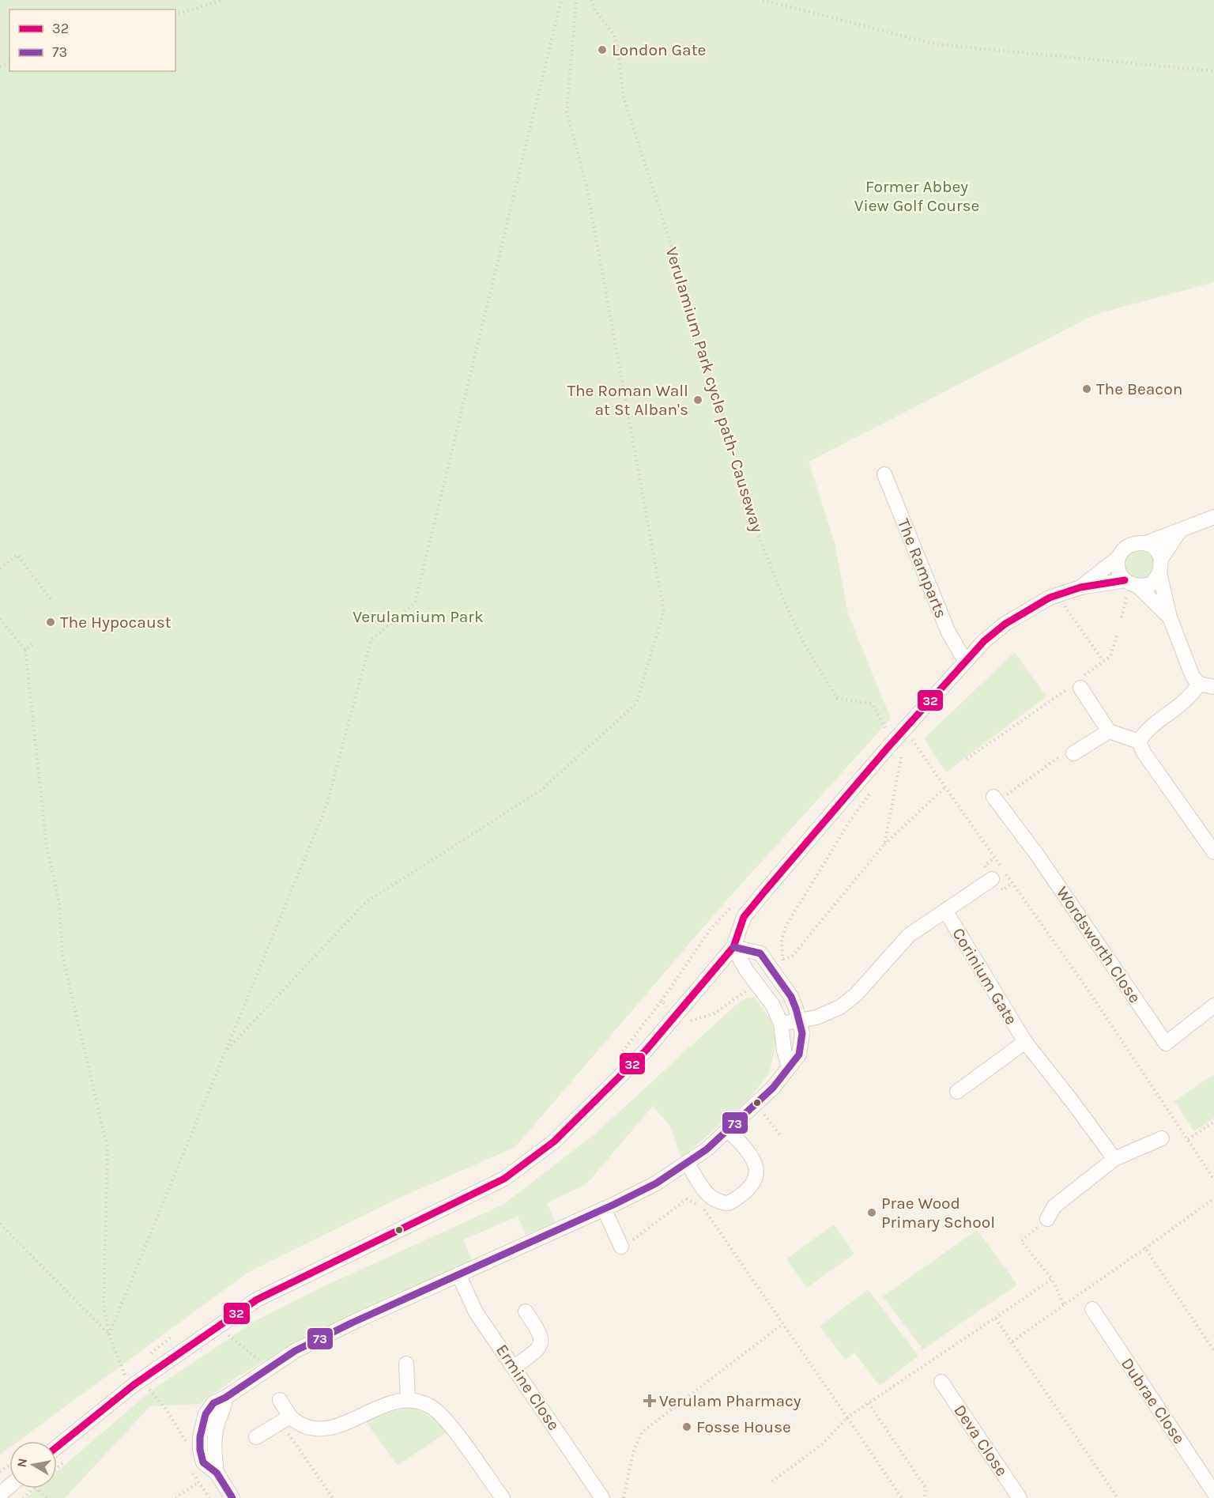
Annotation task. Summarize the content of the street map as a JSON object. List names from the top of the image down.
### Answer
{
  "streets": {
    "street": [
      "The Ramparts",
      "Wordsworth Close",
      "Corinium Gate",
      "Ermine Close",
      "Dubrae Close",
      "Deva Close"
    ],
    "path": ["Verulamium Park cycle path- Causeway"]
  },
  "parks": ["Former Abbey View Golf Course", "Verulamium Park"],
  "places": {
    "other": [
      "London Gate",
      "The Beacon",
      "The Roman Wall at St Alban's",
      "The Hypocaust",
      "Prae Wood Primary School",
      "Fosse House"
    ],
    "health": ["Verulam Pharmacy"]
  },
  "lines": ["transit line 32", "transit line 73"],
  "legend": ["32", "73"],
  "north": "left"
}
